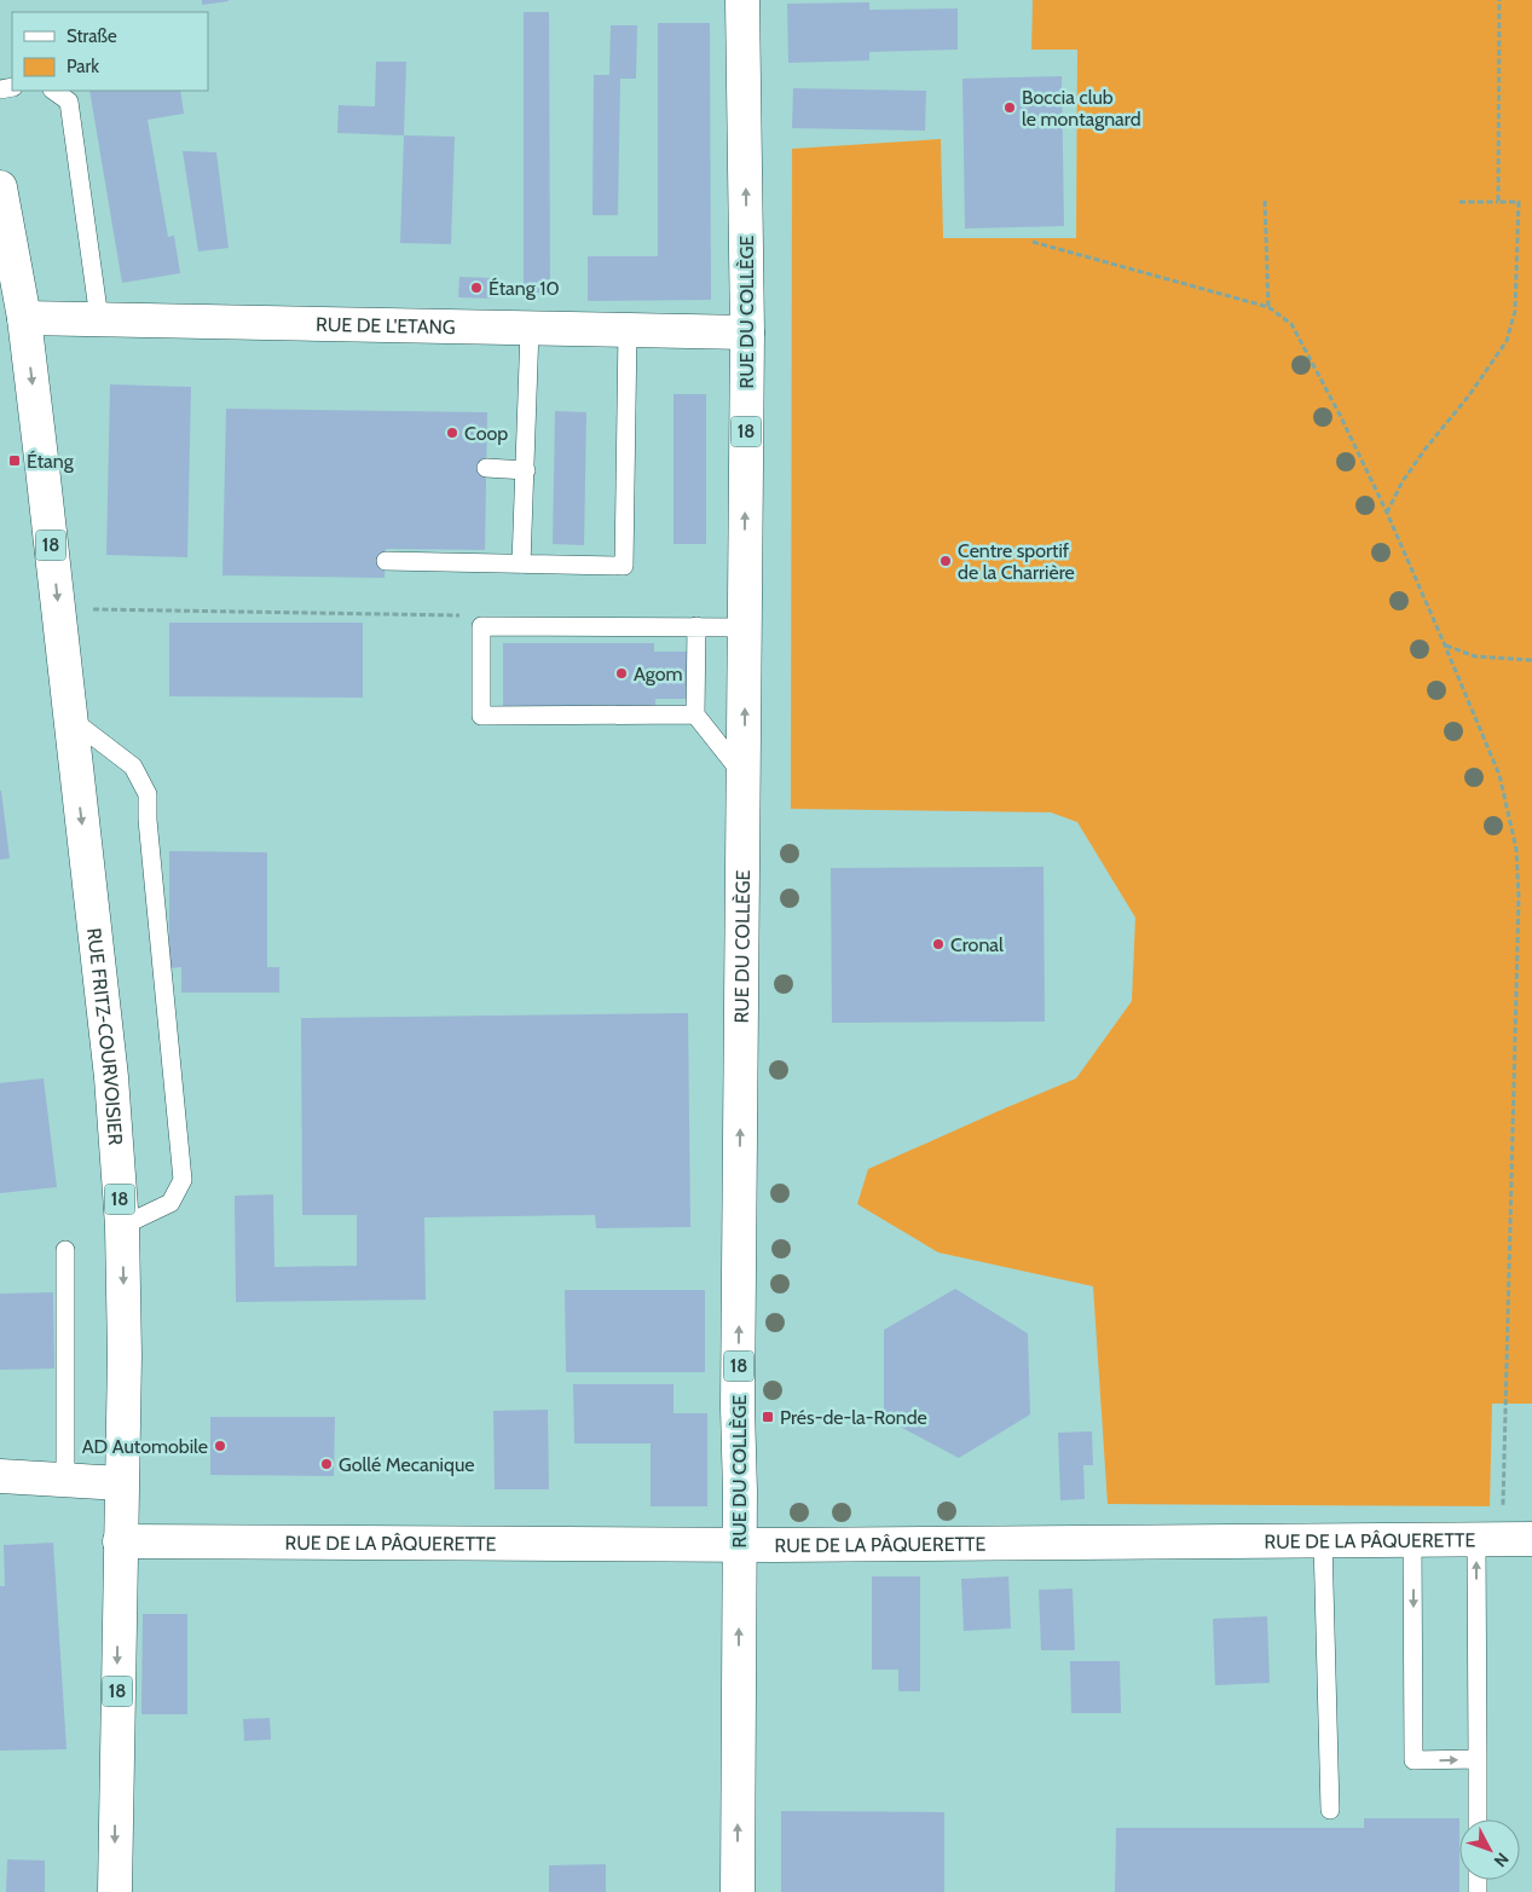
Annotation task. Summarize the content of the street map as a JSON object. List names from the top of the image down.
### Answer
{
  "streets": {
    "main road": [
      "RUE DU COLLÈGE",
      "RUE DE L'ETANG",
      "18",
      "RUE FRITZ-COURVOISIER",
      "RUE DE LA PÂQUERETTE"
    ]
  },
  "crossings": [
    ["RUE DU COLLÈGE", "RUE DE L'ETANG"],
    ["RUE DU COLLÈGE", "RUE DE LA PÂQUERETTE"],
    ["RUE DE L'ETANG", "RUE FRITZ-COURVOISIER"],
    ["RUE FRITZ-COURVOISIER", "RUE DE LA PÂQUERETTE"]
  ],
  "one_way": ["RUE DU COLLÈGE", "RUE FRITZ-COURVOISIER"],
  "places": {
    "other": [
      "Boccia club le montagnard",
      "Étang 10",
      "Coop",
      "Centre sportif de la Charrière",
      "Agom",
      "Cronal",
      "AD Automobile",
      "Gollé Mecanique"
    ],
    "transit": ["Étang", "Prés-de-la-Ronde"]
  },
  "legend": ["Straße", "Park"],
  "north": "bottom right"
}
